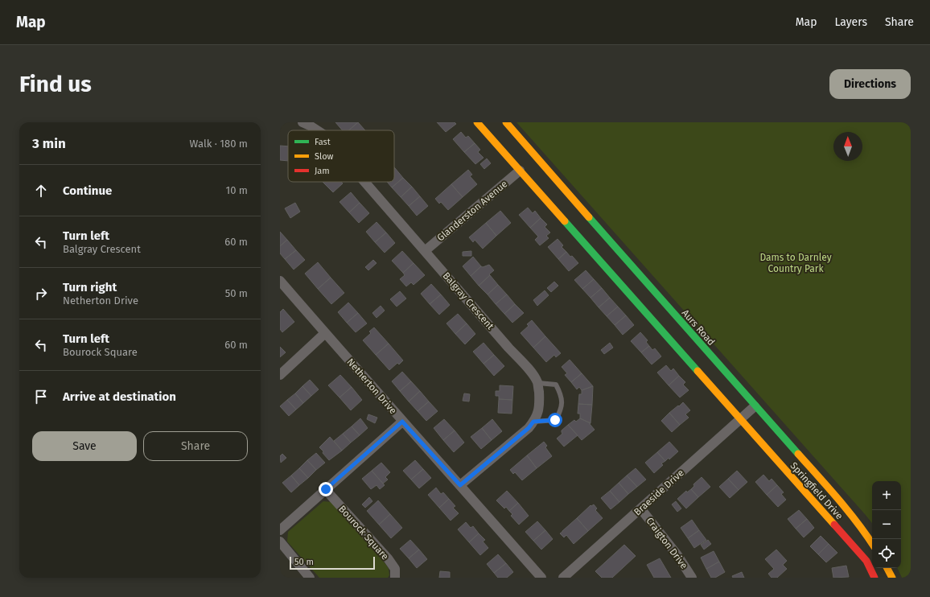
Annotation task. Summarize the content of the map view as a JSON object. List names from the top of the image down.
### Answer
{
  "streets": {
    "street": [
      "Glanderston Avenue",
      "Balgray Crescent",
      "Aurs Road",
      "Netherton Drive",
      "Springfield Drive",
      "Braeside Drive",
      "Bourock Square",
      "Craigton Drive"
    ]
  },
  "crossings": [
    ["Glanderston Avenue", "Balgray Crescent"],
    ["Aurs Road", "Braeside Drive"],
    ["Springfield Drive", "Braeside Drive"],
    ["Braeside Drive", "Craigton Drive"]
  ],
  "parks": ["Dams to Darnley Country Park"],
  "legend": ["Fast", "Slow", "Jam"],
  "scale_bar": "50 m",
  "north": "top",
  "page": {
    "header": "Map",
    "nav": ["Map", "Layers", "Share"],
    "buttons": [
      "Directions",
      ["Save", "Share"]
    ],
    "title": "Find us",
    "heading": ["3 min", "Walk · 180 m"],
    "list": [
      ["Continue", "10 m"],
      ["Turn left", "Balgray Crescent", "60 m"],
      ["Turn right", "Netherton Drive", "50 m"],
      ["Turn left", "Bourock Square", "60 m"],
      "Arrive at destination"
    ],
    "map_buttons": ["+", "−"],
    "scale": "50 m"
  }
}
